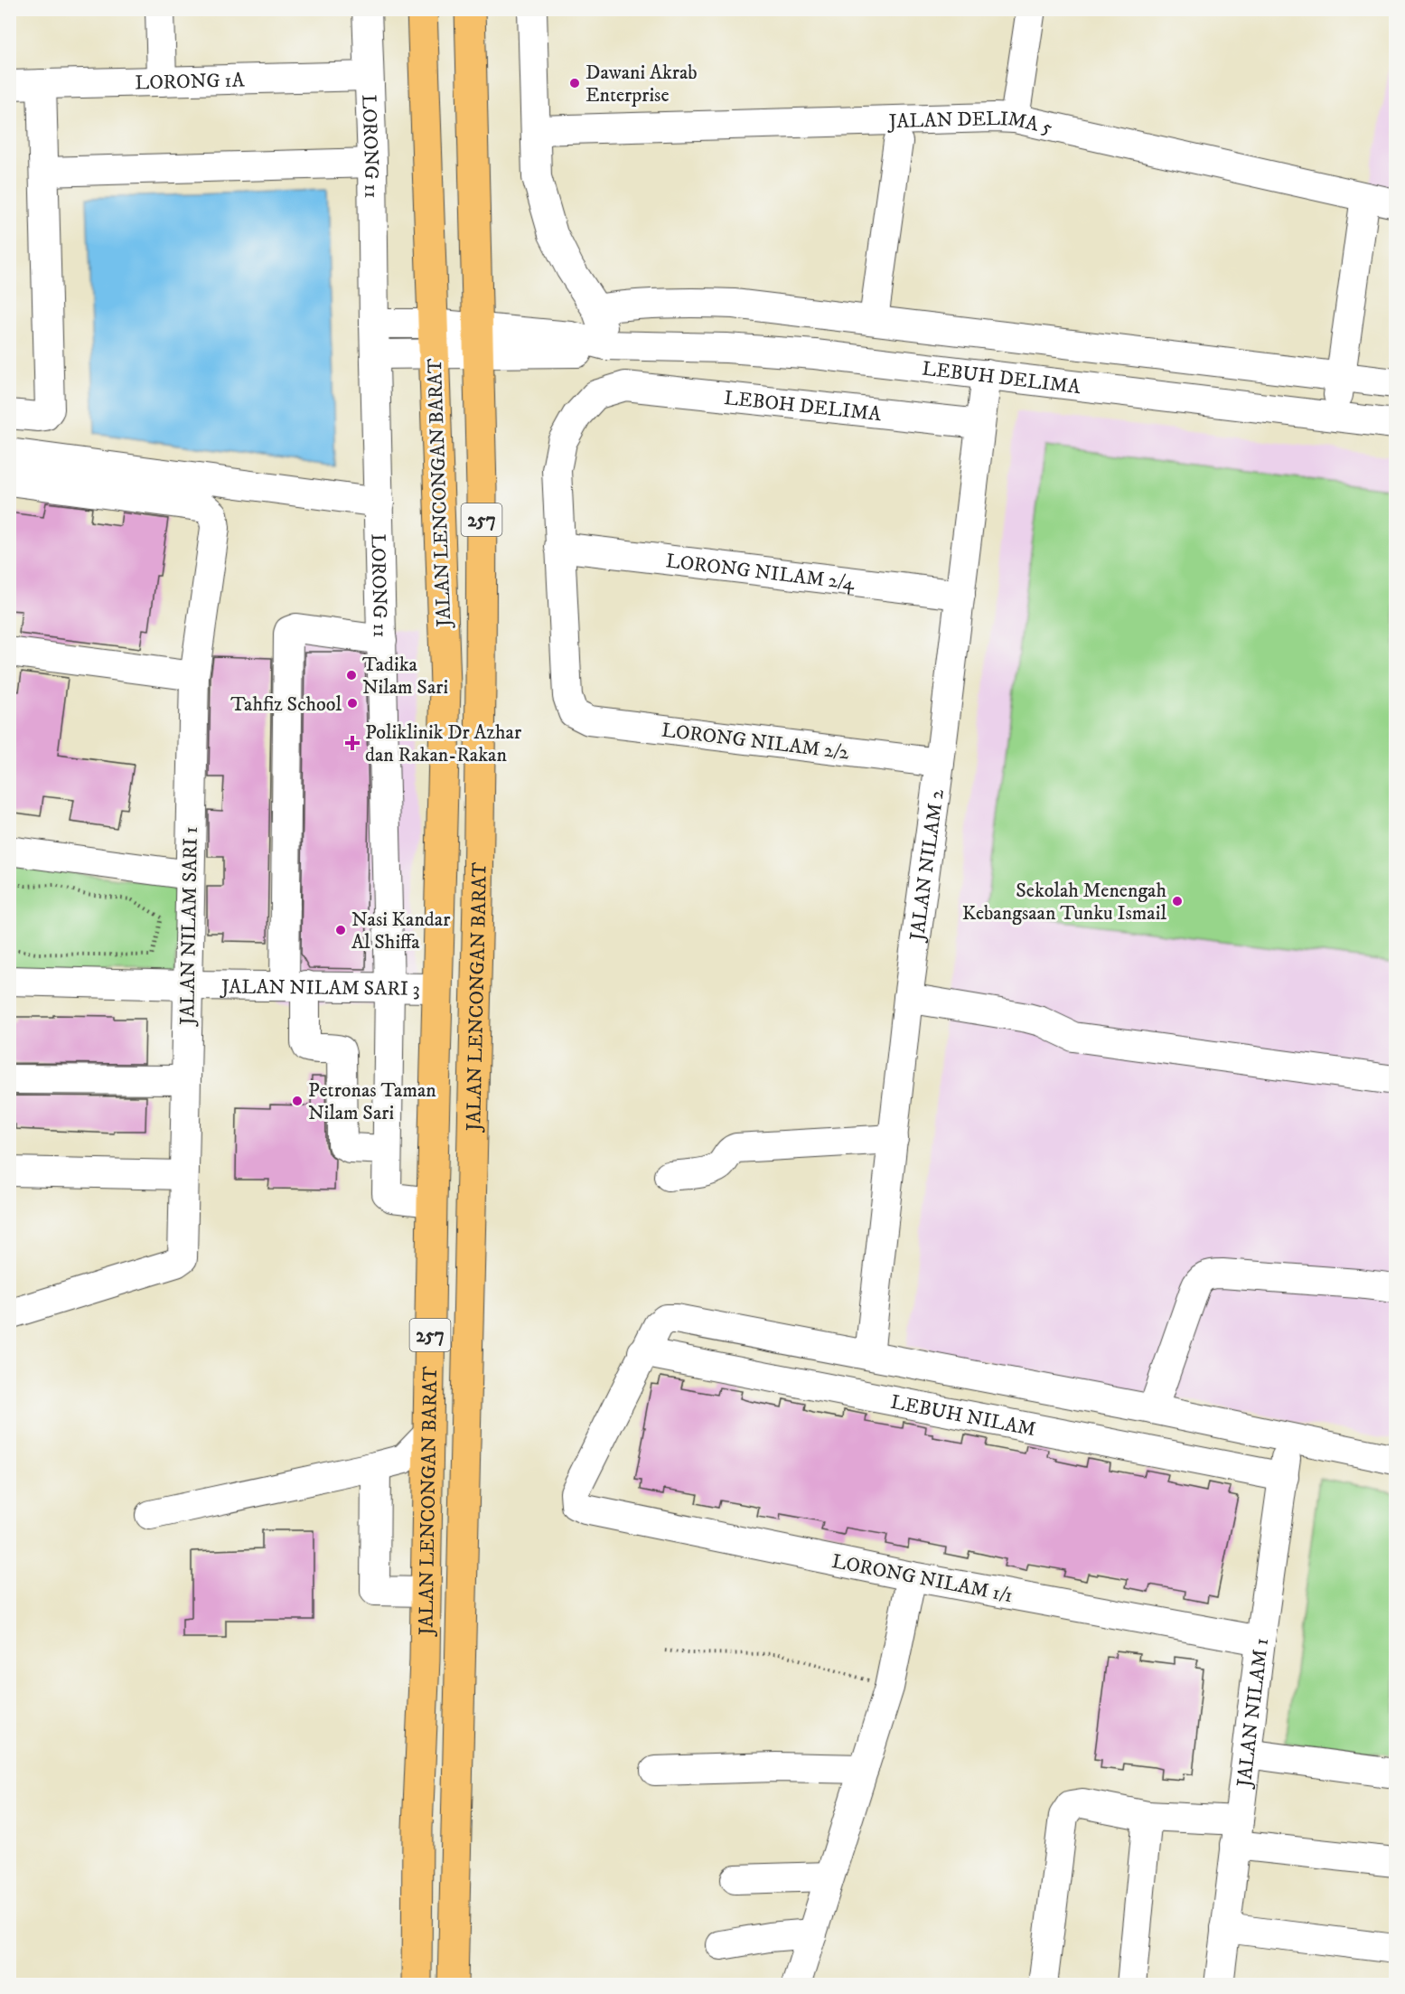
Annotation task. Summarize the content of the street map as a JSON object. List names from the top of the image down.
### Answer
{
  "streets": {
    "highway": ["JALAN LENCONGAN BARAT", "257"],
    "street": [
      "LORONG 1A",
      "JALAN DELIMA 5",
      "LORONG 11",
      "LEBUH DELIMA",
      "LEBOH DELIMA",
      "LORONG NILAM 2/4",
      "LORONG NILAM 2/2",
      "JALAN NILAM 2",
      "JALAN NILAM SARI 1",
      "JALAN NILAM SARI 3",
      "LEBUH NILAM",
      "LORONG NILAM 1/1",
      "JALAN NILAM 1"
    ]
  },
  "crossings": [
    ["LORONG 1A", "LORONG 11"],
    ["LORONG 11", "JALAN LENCONGAN BARAT"],
    ["LORONG 11", "JALAN NILAM SARI 3"],
    ["LEBUH DELIMA", "JALAN LENCONGAN BARAT"],
    ["LEBUH DELIMA", "JALAN NILAM 2"],
    ["LEBOH DELIMA", "LORONG NILAM 2/4"],
    ["LEBOH DELIMA", "LORONG NILAM 2/2"],
    ["LEBOH DELIMA", "JALAN NILAM 2"],
    ["JALAN LENCONGAN BARAT", "JALAN NILAM SARI 3"],
    ["LORONG NILAM 2/4", "LORONG NILAM 2/2"],
    ["LORONG NILAM 2/4", "JALAN NILAM 2"],
    ["LORONG NILAM 2/2", "JALAN NILAM 2"],
    ["JALAN NILAM SARI 1", "JALAN NILAM SARI 3"],
    ["LEBUH NILAM", "LORONG NILAM 1/1"],
    ["LEBUH NILAM", "JALAN NILAM 1"],
    ["LORONG NILAM 1/1", "JALAN NILAM 1"]
  ],
  "places": {
    "other": [
      "Dawani Akrab Enterprise",
      "Tadika Nilam Sari",
      "Tahfiz School",
      "Sekolah Menengah Kebangsaan Tunku Ismail",
      "Nasi Kandar Al Shiffa",
      "Petronas Taman Nilam Sari"
    ],
    "health": ["Poliklinik Dr Azhar dan Rakan-Rakan"]
  }
}
